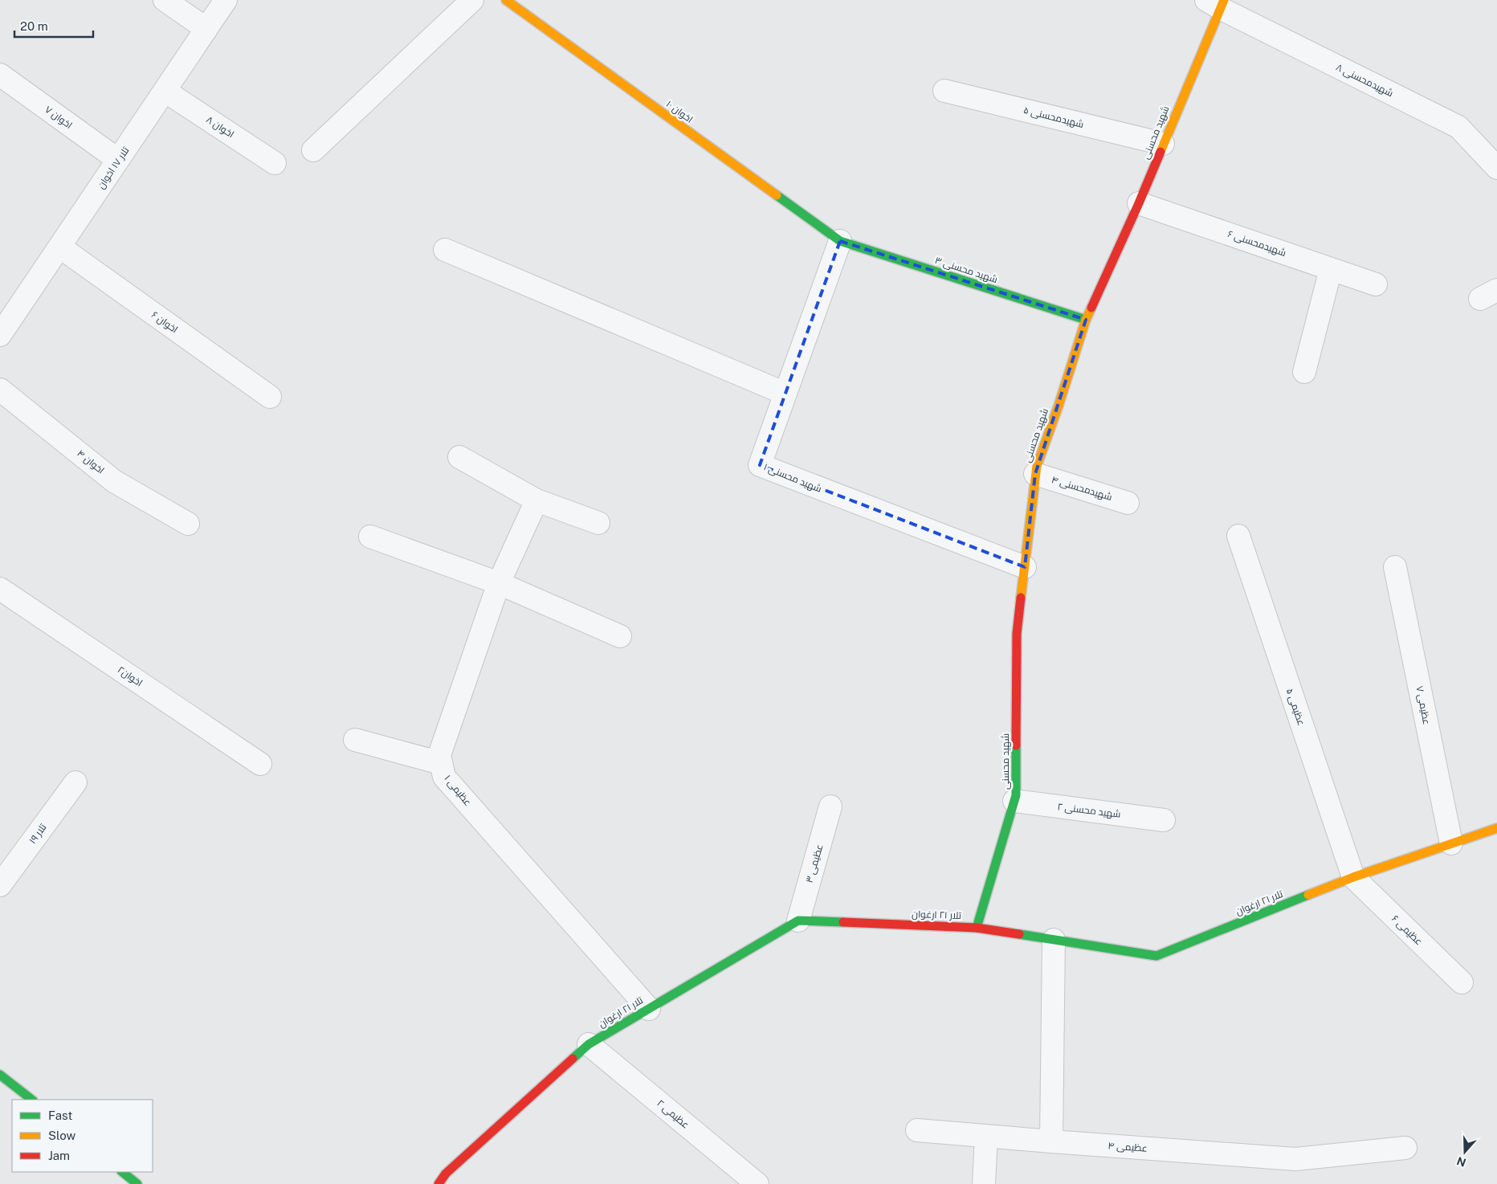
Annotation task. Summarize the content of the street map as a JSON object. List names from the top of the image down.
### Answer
{
  "streets": {
    "street": [
      "شهیدمحسنی ۸",
      "اخوان ۱۰",
      "اخوان ۷",
      "شهیدمحسنی ۵",
      "اخوان ۸",
      "شهید محسنی",
      "تلار ۱۷ اخوان",
      "شهیدمحسنی ۶",
      "شهید محسنی ۳",
      "اخوان ۶",
      "اخوان ۴",
      "شهید محسنی ۱",
      "شهیدمحسنی ۴",
      "اخوان۲",
      "عظیمی ۷",
      "عظیمی ۵",
      "عظیمی ۱",
      "شهید محسنی ۲",
      "تلار ۱۹",
      "عظیمی ۳",
      "تلار ۲۱ ارغوان",
      "عظیمی ۶",
      "عظیمی ۲",
      "عظیمی ۴"
    ]
  },
  "crossings": [
    ["شهیدمحسنی ۸", "شهید محسنی"],
    ["اخوان ۱۰", "شهید محسنی ۳"],
    ["اخوان ۱۰", "شهید محسنی ۱"],
    ["اخوان ۷", "تلار ۱۷ اخوان"],
    ["شهیدمحسنی ۵", "شهید محسنی"],
    ["اخوان ۸", "تلار ۱۷ اخوان"],
    ["شهید محسنی", "شهیدمحسنی ۶"],
    ["شهید محسنی", "شهید محسنی ۳"],
    ["شهید محسنی", "شهید محسنی ۱"],
    ["شهید محسنی", "شهیدمحسنی ۴"],
    ["شهید محسنی", "شهید محسنی ۲"],
    ["شهید محسنی", "تلار ۲۱ ارغوان"],
    ["تلار ۱۷ اخوان", "اخوان ۶"],
    ["شهید محسنی ۳", "شهید محسنی ۱"],
    ["عظیمی ۷", "تلار ۲۱ ارغوان"],
    ["عظیمی ۵", "تلار ۲۱ ارغوان"],
    ["عظیمی ۵", "عظیمی ۶"],
    ["عظیمی ۱", "تلار ۲۱ ارغوان"],
    ["عظیمی ۳", "تلار ۲۱ ارغوان"],
    ["تلار ۲۱ ارغوان", "عظیمی ۶"],
    ["تلار ۲۱ ارغوان", "عظیمی ۲"]
  ],
  "legend": ["Fast", "Slow", "Jam"],
  "scale_bar": "20 m",
  "north": "bottom"
}
